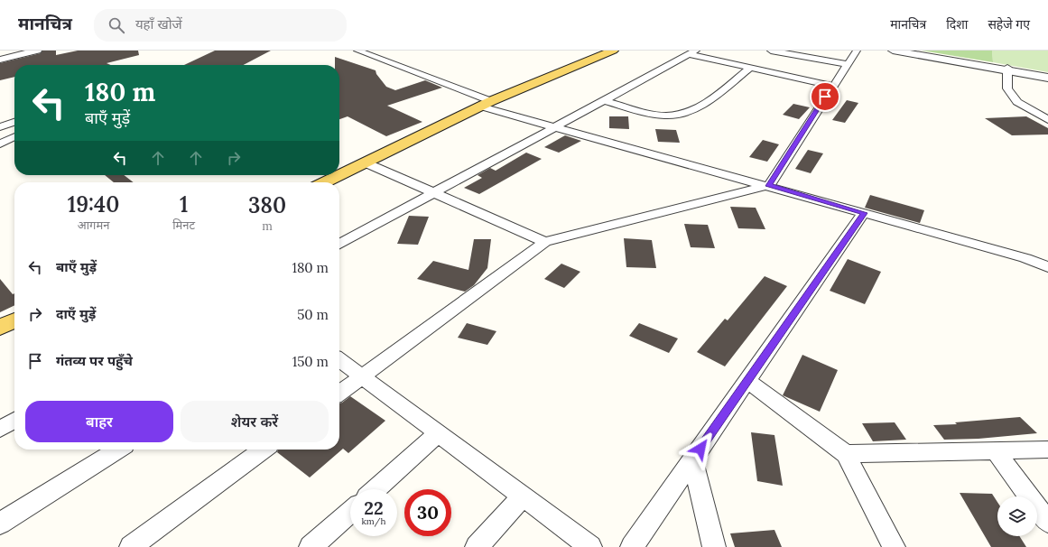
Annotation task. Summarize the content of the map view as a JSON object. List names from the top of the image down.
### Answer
{
  "page": {
    "header": "मानचित्र",
    "search": "यहाँ खोजें",
    "nav": ["मानचित्र", "दिशा", "सहेजे गए"],
    "turn": ["180 m", "बाएँ मुड़ें"],
    "eta": [
      "19:40",
      "आगमन",
      "1",
      "मिनट",
      "380",
      "m"
    ],
    "list": [
      {
        "name": "बाएँ मुड़ें",
        "value": "180 m"
      },
      {
        "name": "दाएँ मुड़ें",
        "value": "50 m"
      },
      {
        "name": "गंतव्य पर पहुँचे",
        "value": "150 m"
      }
    ],
    "buttons": ["बाहर", "शेयर करें"],
    "speed": "22 km/h",
    "limit": "30"
  }
}
